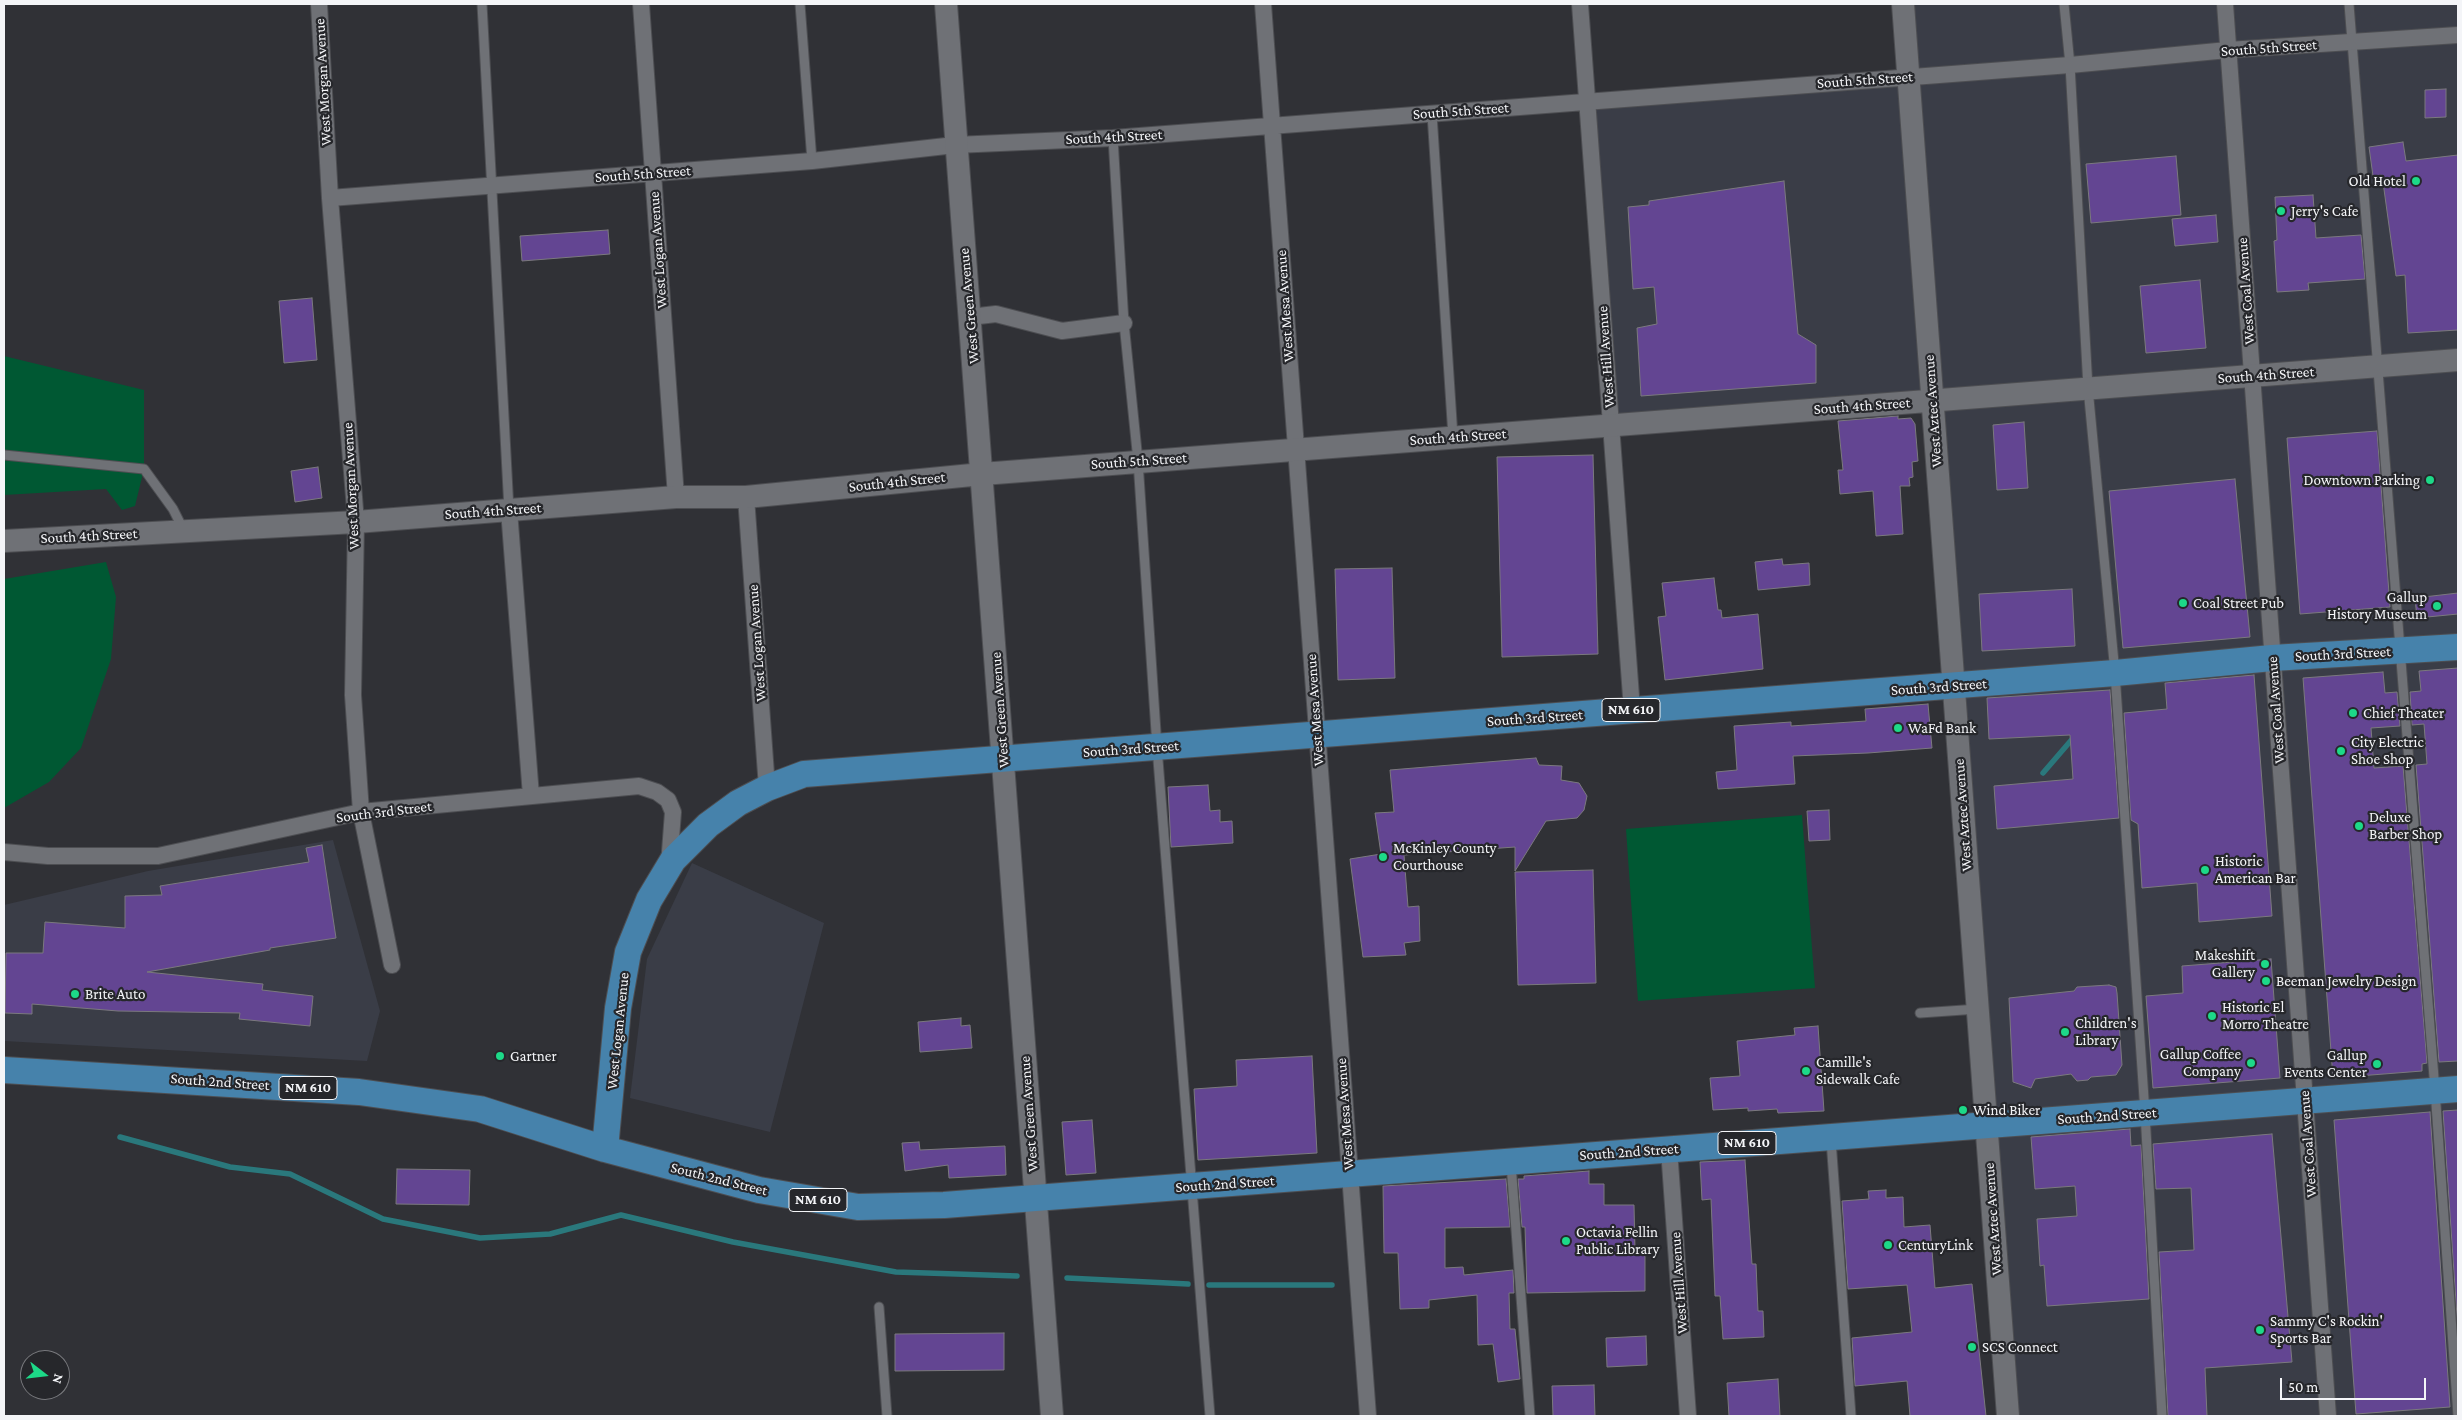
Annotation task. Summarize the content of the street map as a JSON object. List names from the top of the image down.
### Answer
{
  "streets": {
    "main road": [
      "West Logan Avenue",
      "South 3rd Street",
      "NM 610",
      "South 2nd Street"
    ],
    "street": [
      "South 5th Street",
      "West Morgan Avenue",
      "South 4th Street",
      "West Coal Avenue",
      "West Green Avenue",
      "West Mesa Avenue",
      "West Hill Avenue",
      "West Aztec Avenue"
    ]
  },
  "crossings": [
    ["South 5th Street", "West Morgan Avenue"],
    ["South 5th Street", "South 4th Street"],
    ["South 5th Street", "West Logan Avenue"],
    ["South 5th Street", "West Coal Avenue"],
    ["South 5th Street", "West Green Avenue"],
    ["South 5th Street", "West Mesa Avenue"],
    ["South 5th Street", "West Hill Avenue"],
    ["South 5th Street", "West Aztec Avenue"],
    ["West Morgan Avenue", "South 4th Street"],
    ["West Morgan Avenue", "South 3rd Street"],
    ["South 4th Street", "West Logan Avenue"],
    ["South 4th Street", "West Coal Avenue"],
    ["South 4th Street", "West Green Avenue"],
    ["South 4th Street", "West Mesa Avenue"],
    ["South 4th Street", "West Hill Avenue"],
    ["South 4th Street", "West Aztec Avenue"],
    ["West Logan Avenue", "South 3rd Street"],
    ["West Logan Avenue", "South 2nd Street"],
    ["West Coal Avenue", "South 3rd Street"],
    ["West Coal Avenue", "South 2nd Street"],
    ["West Green Avenue", "South 3rd Street"],
    ["West Green Avenue", "South 2nd Street"],
    ["West Mesa Avenue", "South 3rd Street"],
    ["West Mesa Avenue", "South 2nd Street"],
    ["West Hill Avenue", "South 3rd Street"],
    ["West Hill Avenue", "South 2nd Street"],
    ["West Aztec Avenue", "South 3rd Street"],
    ["West Aztec Avenue", "South 2nd Street"]
  ],
  "places": [
    "Old Hotel",
    "Jerry's Cafe",
    "Downtown Parking",
    "Coal Street Pub",
    "Gallup History Museum",
    "Chief Theater",
    "WaFd Bank",
    "City Electric Shoe Shop",
    "Deluxe Barber Shop",
    "McKinley County Courthouse",
    "Historic American Bar",
    "Makeshift Gallery",
    "Beeman Jewelry Design",
    "Brite Auto",
    "Historic El Morro Theatre",
    "Children's Library",
    "Gartner",
    "Gallup Coffee Company",
    "Gallup Events Center",
    "Camille's Sidewalk Cafe",
    "Wind Biker",
    "Octavia Fellin Public Library",
    "CenturyLink",
    "Sammy C's Rockin' Sports Bar",
    "SCS Connect"
  ],
  "scale_bar": "50 m",
  "north": "right"
}
